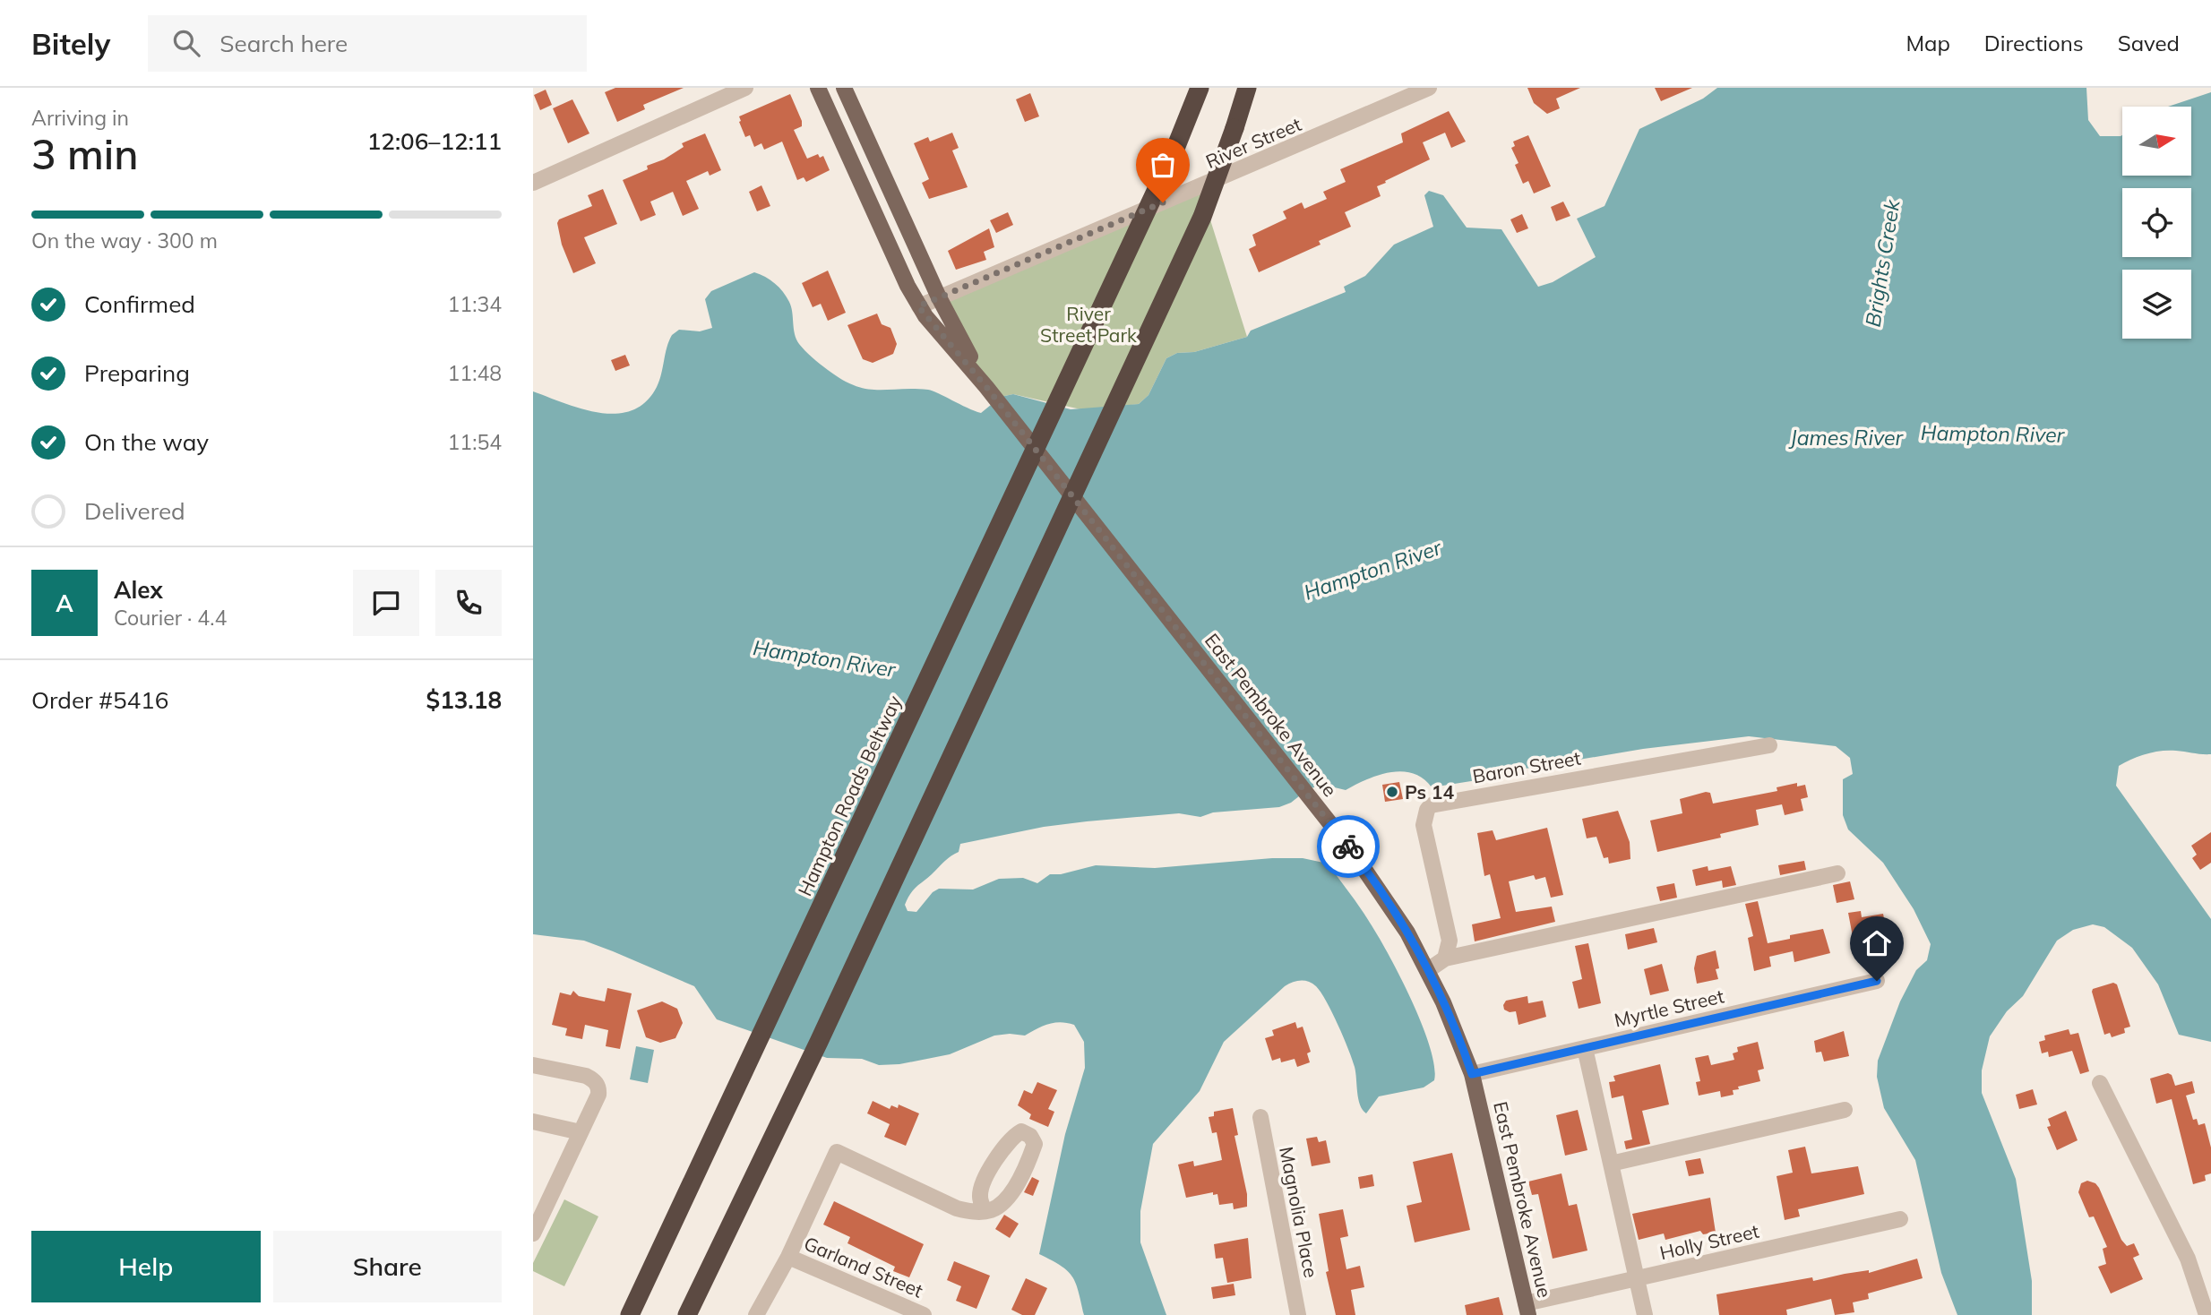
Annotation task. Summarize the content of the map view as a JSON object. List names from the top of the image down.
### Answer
{
  "streets": {
    "highway": ["Hampton Roads Beltway"],
    "main road": ["East Pembroke Avenue"],
    "street": [
      "River Street",
      "Baron Street",
      "Myrtle Street",
      "Magnolia Place",
      "Holly Street",
      "Garland Street"
    ]
  },
  "crossings": [
    ["River Street", "East Pembroke Avenue"],
    ["East Pembroke Avenue", "Myrtle Street"],
    ["East Pembroke Avenue", "Holly Street"]
  ],
  "water": ["Brights Creek", "Hampton River", "James River"],
  "parks": ["River Street Park"],
  "places": ["Ps 14"],
  "north": "right",
  "page": {
    "header": "Bitely",
    "search": "Search here",
    "nav": ["Map", "Directions", "Saved"],
    "heading": ["3 min", "Arriving in", "12:06–12:11"],
    "panel": [
      "Alex",
      "Courier · 4.4",
      "Order #5416",
      "$13.18"
    ],
    "bar": "On the way · 300 m",
    "list": [
      ["Confirmed", "11:34"],
      ["Preparing", "11:48"],
      ["On the way", "11:54"],
      "Delivered"
    ],
    "round": "A",
    "buttons": ["Help", "Share"]
  }
}
